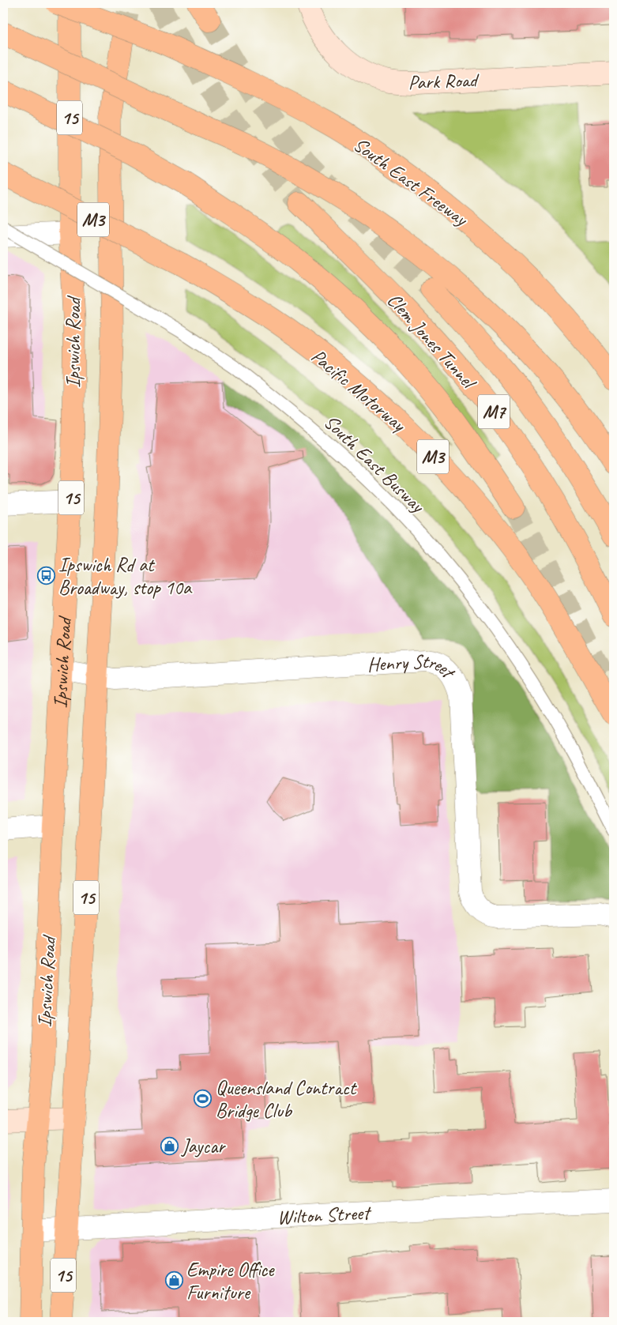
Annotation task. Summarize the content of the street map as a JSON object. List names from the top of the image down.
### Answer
{
  "streets": {
    "highway": [
      "15",
      "South East Freeway",
      "M3",
      "Clem Jones Tunnel",
      "Ipswich Road",
      "Pacific Motorway",
      "M7"
    ],
    "street": ["Park Road", "Henry Street", "Wilton Street"],
    "lane": ["South East Busway"]
  },
  "crossings": [
    ["Ipswich Road", "Henry Street"],
    ["Ipswich Road", "Wilton Street"]
  ],
  "places": {
    "bus stop": ["Ipswich Rd at Broadway, stop 10a"],
    "sports": ["Queensland Contract Bridge Club"],
    "shop": ["Jaycar", "Empire Office Furniture"]
  }
}
